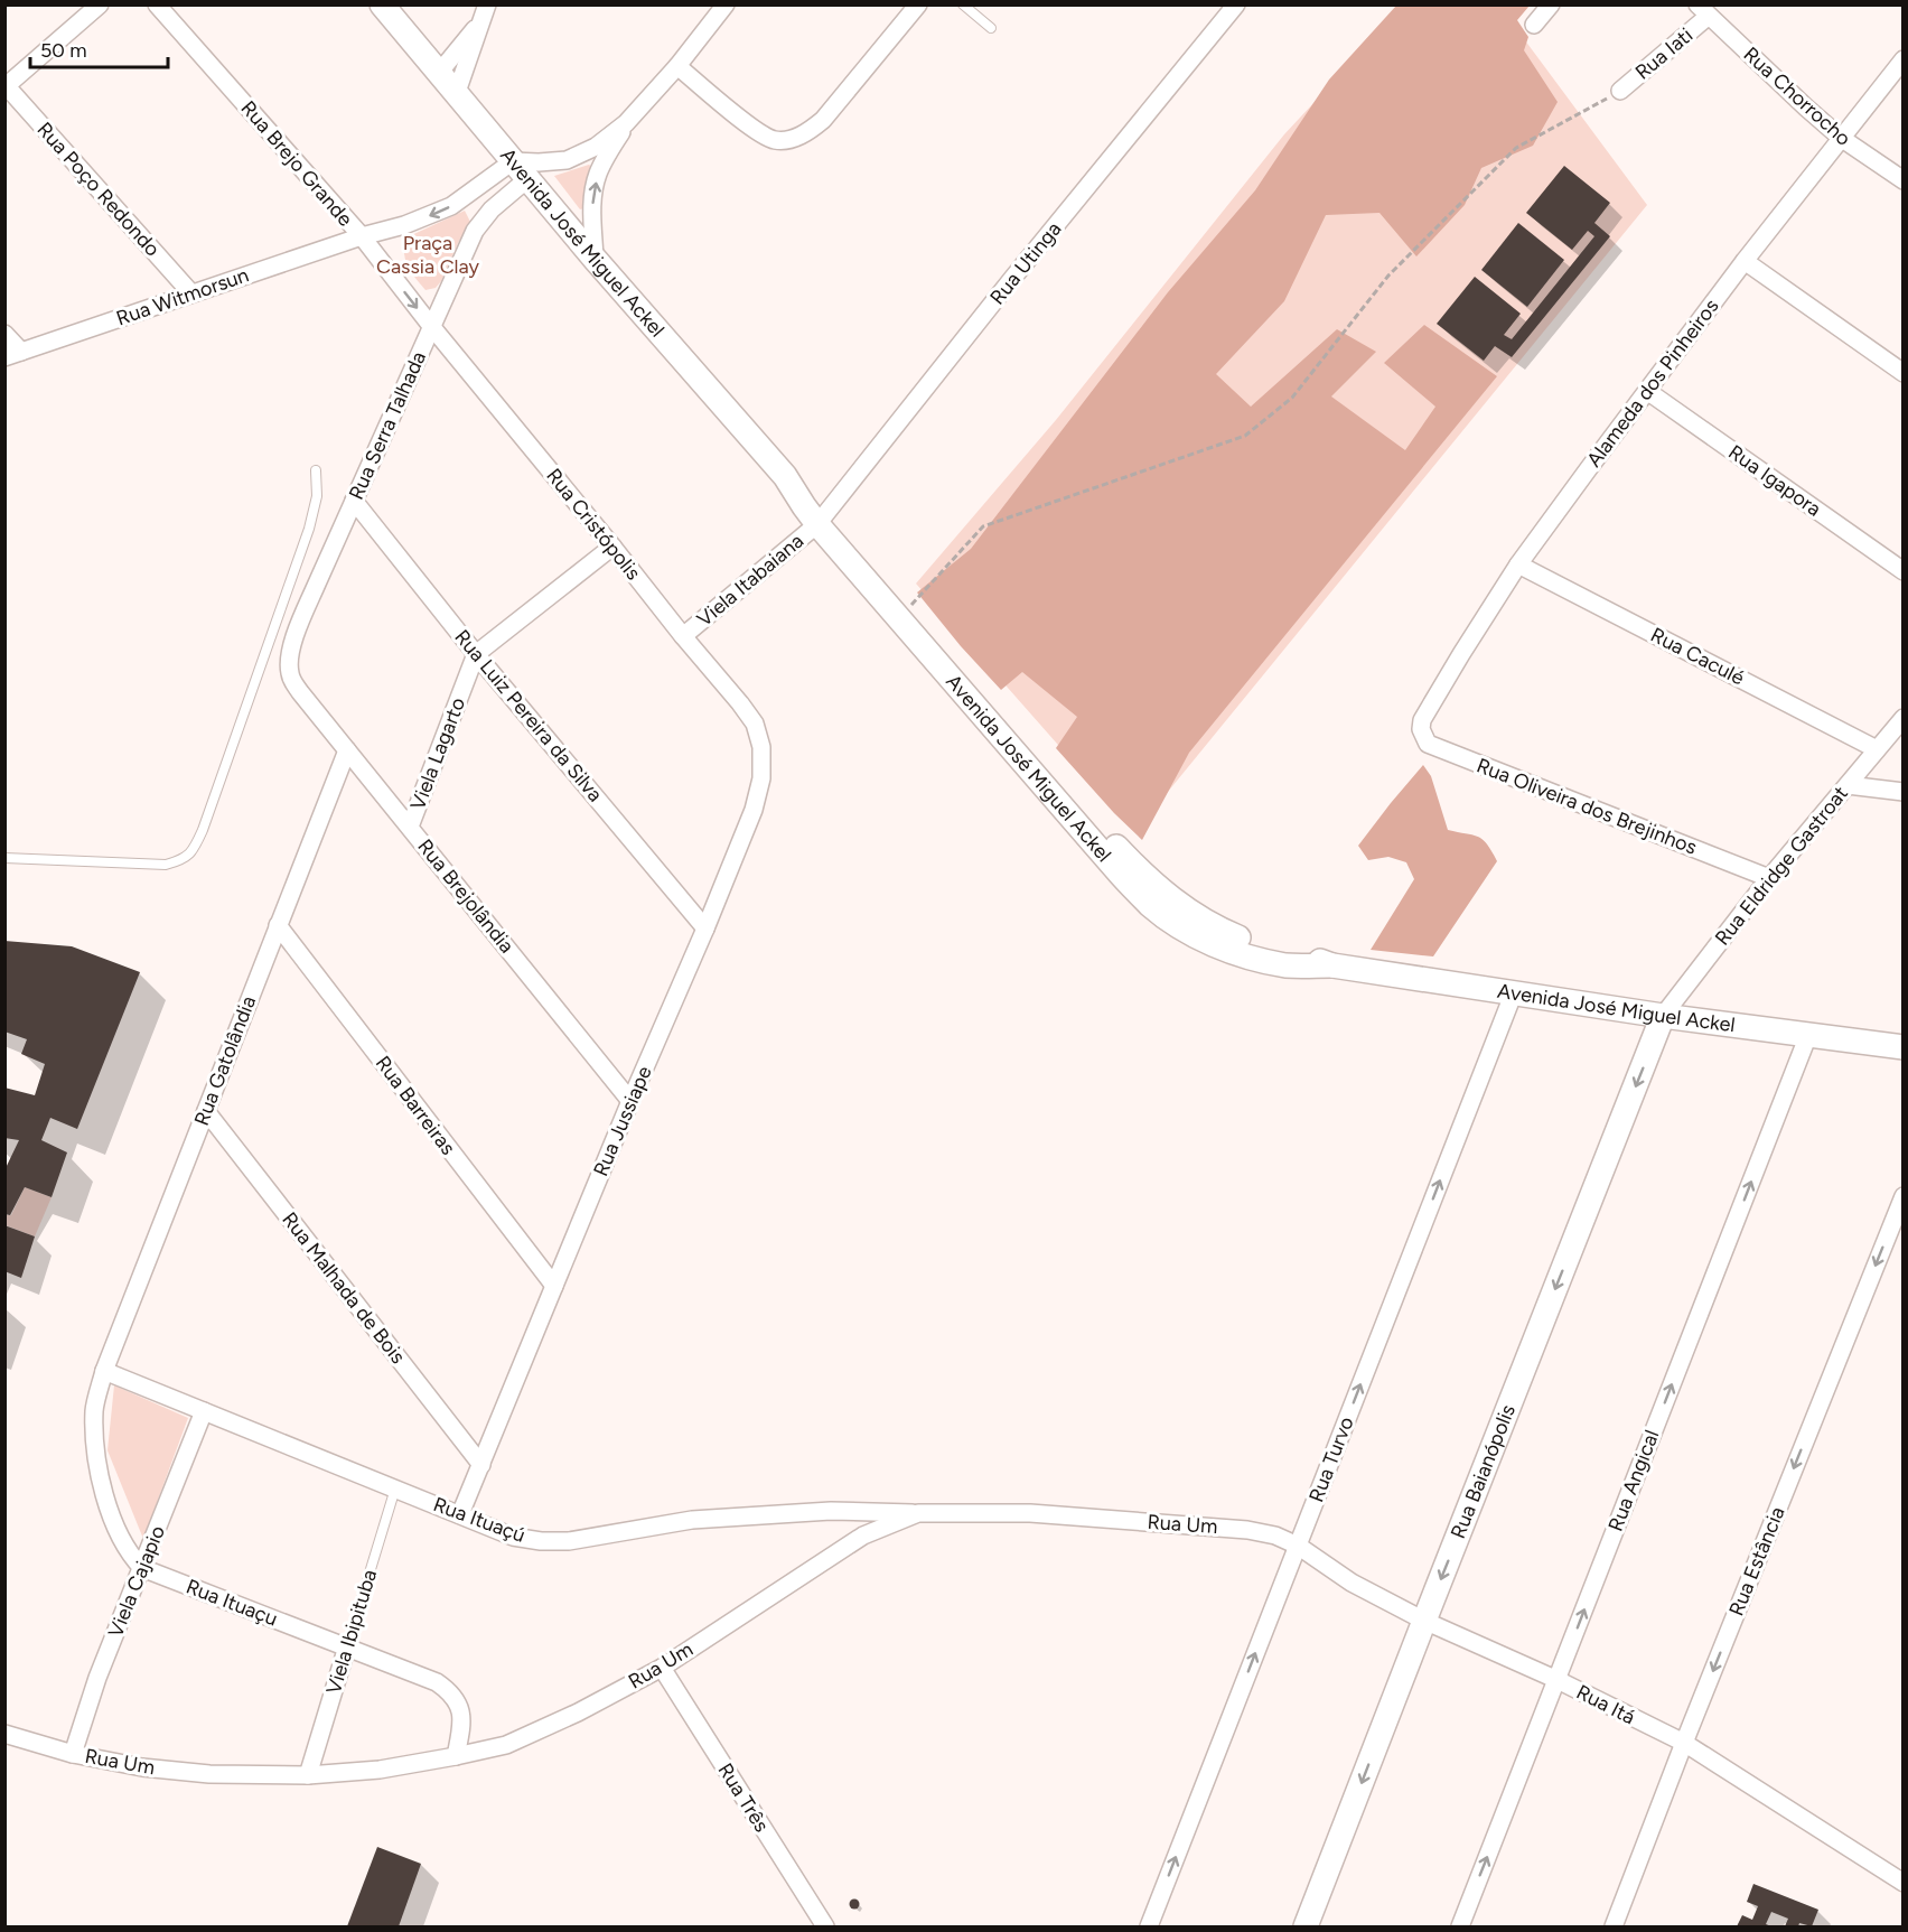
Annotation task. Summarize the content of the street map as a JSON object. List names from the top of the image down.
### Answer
{
  "streets": {
    "street": [
      "Rua Iati",
      "Rua Chorrocho",
      "Rua Brejo Grande",
      "Rua Poço Redondo",
      "Avenida José Miguel Ackel",
      "Rua Utinga",
      "Rua Witmorsun",
      "Alameda dos Pinheiros",
      "Rua Serra Talhada",
      "Rua Igapora",
      "Rua Cristópolis",
      "Viela Itabaiana",
      "Rua Caculé",
      "Rua Luiz Pereira da Silva",
      "Viela Lagarto",
      "Rua Oliveira dos Brejinhos",
      "Rua Eldridge Gastroat",
      "Rua Brejolândia",
      "Rua Gatolândia",
      "Rua Barreiras",
      "Rua Jussiape",
      "Rua Malhada de Bois",
      "Rua Turvo",
      "Rua Baianópolis",
      "Rua Angical",
      "Rua Ituaçú",
      "Rua Um",
      "Rua Estância",
      "Viela Cajapio",
      "Rua Ituaçu",
      "Viela Ibipituba",
      "Rua Itá",
      "Rua Três"
    ]
  },
  "crossings": [
    ["Rua Iati", "Rua Chorrocho"],
    ["Rua Chorrocho", "Alameda dos Pinheiros"],
    ["Rua Brejo Grande", "Rua Witmorsun"],
    ["Rua Brejo Grande", "Rua Serra Talhada"],
    ["Rua Brejo Grande", "Rua Cristópolis"],
    ["Rua Poço Redondo", "Rua Witmorsun"],
    ["Avenida José Miguel Ackel", "Rua Utinga"],
    ["Avenida José Miguel Ackel", "Rua Serra Talhada"],
    ["Avenida José Miguel Ackel", "Viela Itabaiana"],
    ["Avenida José Miguel Ackel", "Rua Eldridge Gastroat"],
    ["Avenida José Miguel Ackel", "Rua Turvo"],
    ["Avenida José Miguel Ackel", "Rua Baianópolis"],
    ["Avenida José Miguel Ackel", "Rua Angical"],
    ["Rua Utinga", "Viela Itabaiana"],
    ["Alameda dos Pinheiros", "Rua Igapora"],
    ["Alameda dos Pinheiros", "Rua Caculé"],
    ["Alameda dos Pinheiros", "Rua Oliveira dos Brejinhos"],
    ["Rua Serra Talhada", "Rua Cristópolis"],
    ["Rua Serra Talhada", "Rua Luiz Pereira da Silva"],
    ["Rua Serra Talhada", "Rua Brejolândia"],
    ["Rua Cristópolis", "Viela Itabaiana"],
    ["Rua Cristópolis", "Rua Jussiape"],
    ["Rua Caculé", "Rua Eldridge Gastroat"],
    ["Rua Luiz Pereira da Silva", "Viela Lagarto"],
    ["Rua Luiz Pereira da Silva", "Rua Jussiape"],
    ["Viela Lagarto", "Rua Brejolândia"],
    ["Rua Oliveira dos Brejinhos", "Rua Eldridge Gastroat"],
    ["Rua Eldridge Gastroat", "Rua Baianópolis"],
    ["Rua Brejolândia", "Rua Gatolândia"],
    ["Rua Brejolândia", "Rua Jussiape"],
    ["Rua Gatolândia", "Rua Barreiras"],
    ["Rua Gatolândia", "Rua Malhada de Bois"],
    ["Rua Gatolândia", "Rua Ituaçú"],
    ["Rua Barreiras", "Rua Jussiape"],
    ["Rua Jussiape", "Rua Malhada de Bois"],
    ["Rua Jussiape", "Rua Ituaçú"],
    ["Rua Turvo", "Rua Um"],
    ["Rua Turvo", "Rua Itá"],
    ["Rua Baianópolis", "Rua Itá"],
    ["Rua Angical", "Rua Itá"],
    ["Rua Ituaçú", "Rua Um"],
    ["Rua Ituaçú", "Viela Cajapio"],
    ["Rua Ituaçú", "Viela Ibipituba"],
    ["Rua Um", "Viela Cajapio"],
    ["Rua Um", "Rua Ituaçu"],
    ["Rua Um", "Viela Ibipituba"],
    ["Rua Um", "Rua Itá"],
    ["Rua Um", "Rua Três"],
    ["Rua Estância", "Rua Itá"],
    ["Viela Cajapio", "Rua Ituaçu"],
    ["Rua Ituaçu", "Viela Ibipituba"]
  ],
  "one_way": [
    "Rua Turvo",
    "Rua Baianópolis",
    "Rua Angical",
    "Rua Estância"
  ],
  "parks": ["Praça Cassia Clay"],
  "scale_bar": "50 m"
}
